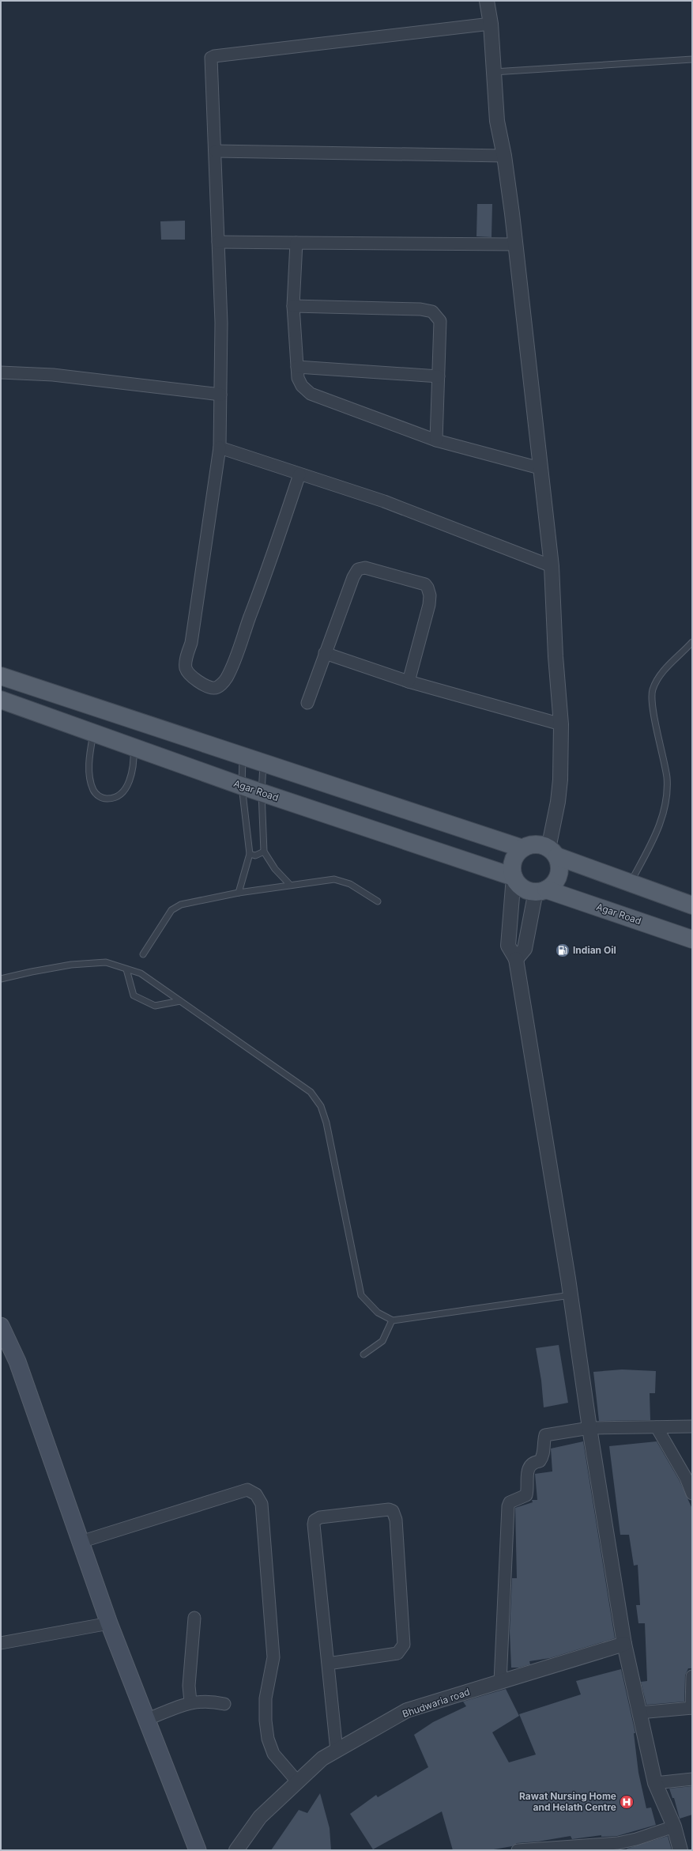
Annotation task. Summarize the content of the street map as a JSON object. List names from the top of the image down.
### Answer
{
  "streets": {
    "main road": ["Agar Road"],
    "street": ["Bhudwaria road"]
  },
  "places": {
    "fuel station": ["Indian Oil"],
    "hospital": ["Rawat Nursing Home and Helath Centre"]
  }
}
